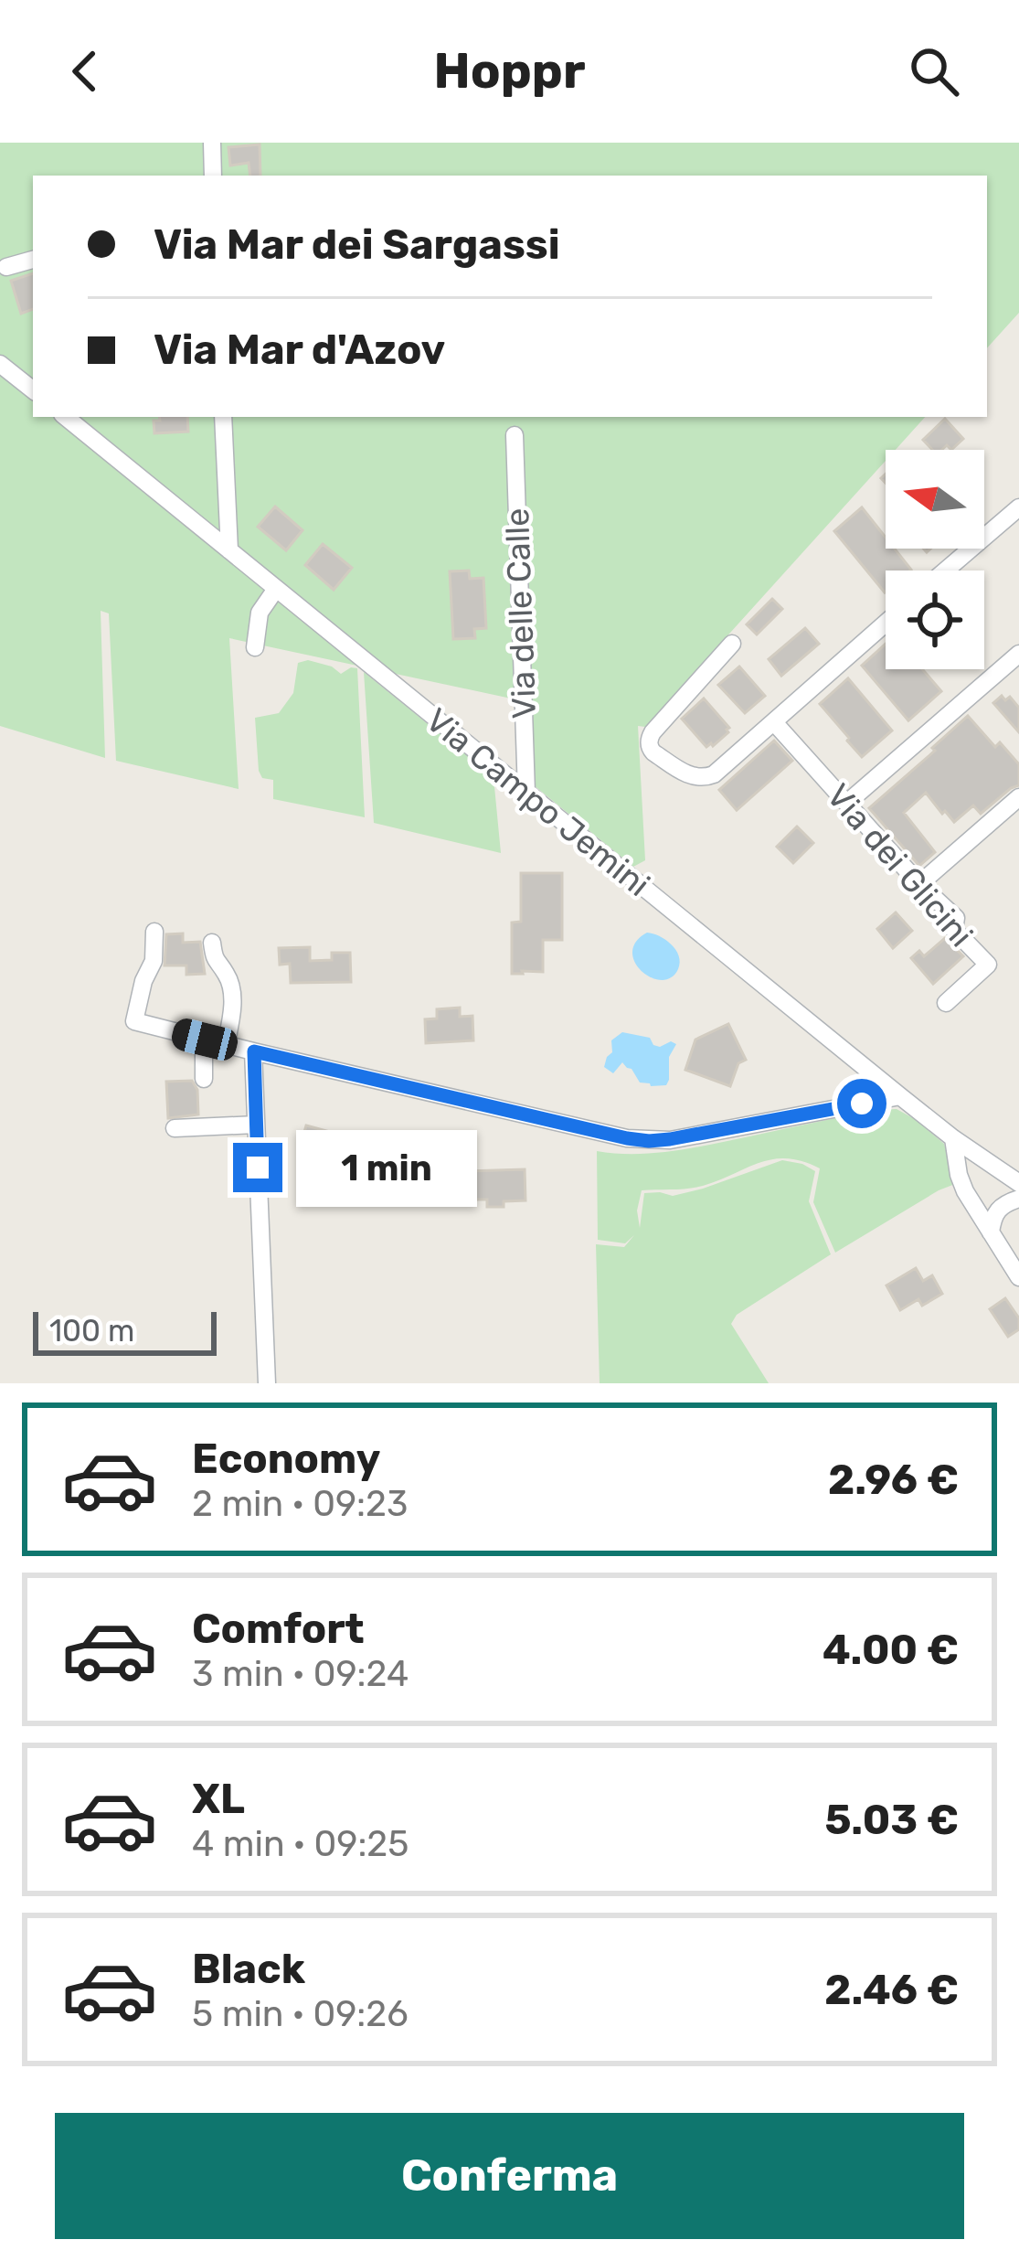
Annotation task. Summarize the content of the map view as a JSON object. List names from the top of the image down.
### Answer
{
  "streets": {
    "street": ["Via delle Calle", "Via Campo Jemini", "Via dei Glicini"]
  },
  "crossings": [
    ["Via delle Calle", "Via Campo Jemini"]
  ],
  "scale_bar": "100 m",
  "north": "left",
  "page": {
    "header": "Hoppr",
    "banner": ["Via Mar dei Sargassi", "Via Mar d'Azov"],
    "bubble": "1 min",
    "scale": "100 m",
    "list": [
      {
        "name": "Economy",
        "note": "2 min · 09:23",
        "value": "2.96 €"
      },
      {
        "name": "Comfort",
        "note": "3 min · 09:24",
        "value": "4.00 €"
      },
      {
        "name": "XL",
        "note": "4 min · 09:25",
        "value": "5.03 €"
      },
      {
        "name": "Black",
        "note": "5 min · 09:26",
        "value": "2.46 €"
      }
    ],
    "buttons": "Conferma"
  }
}
